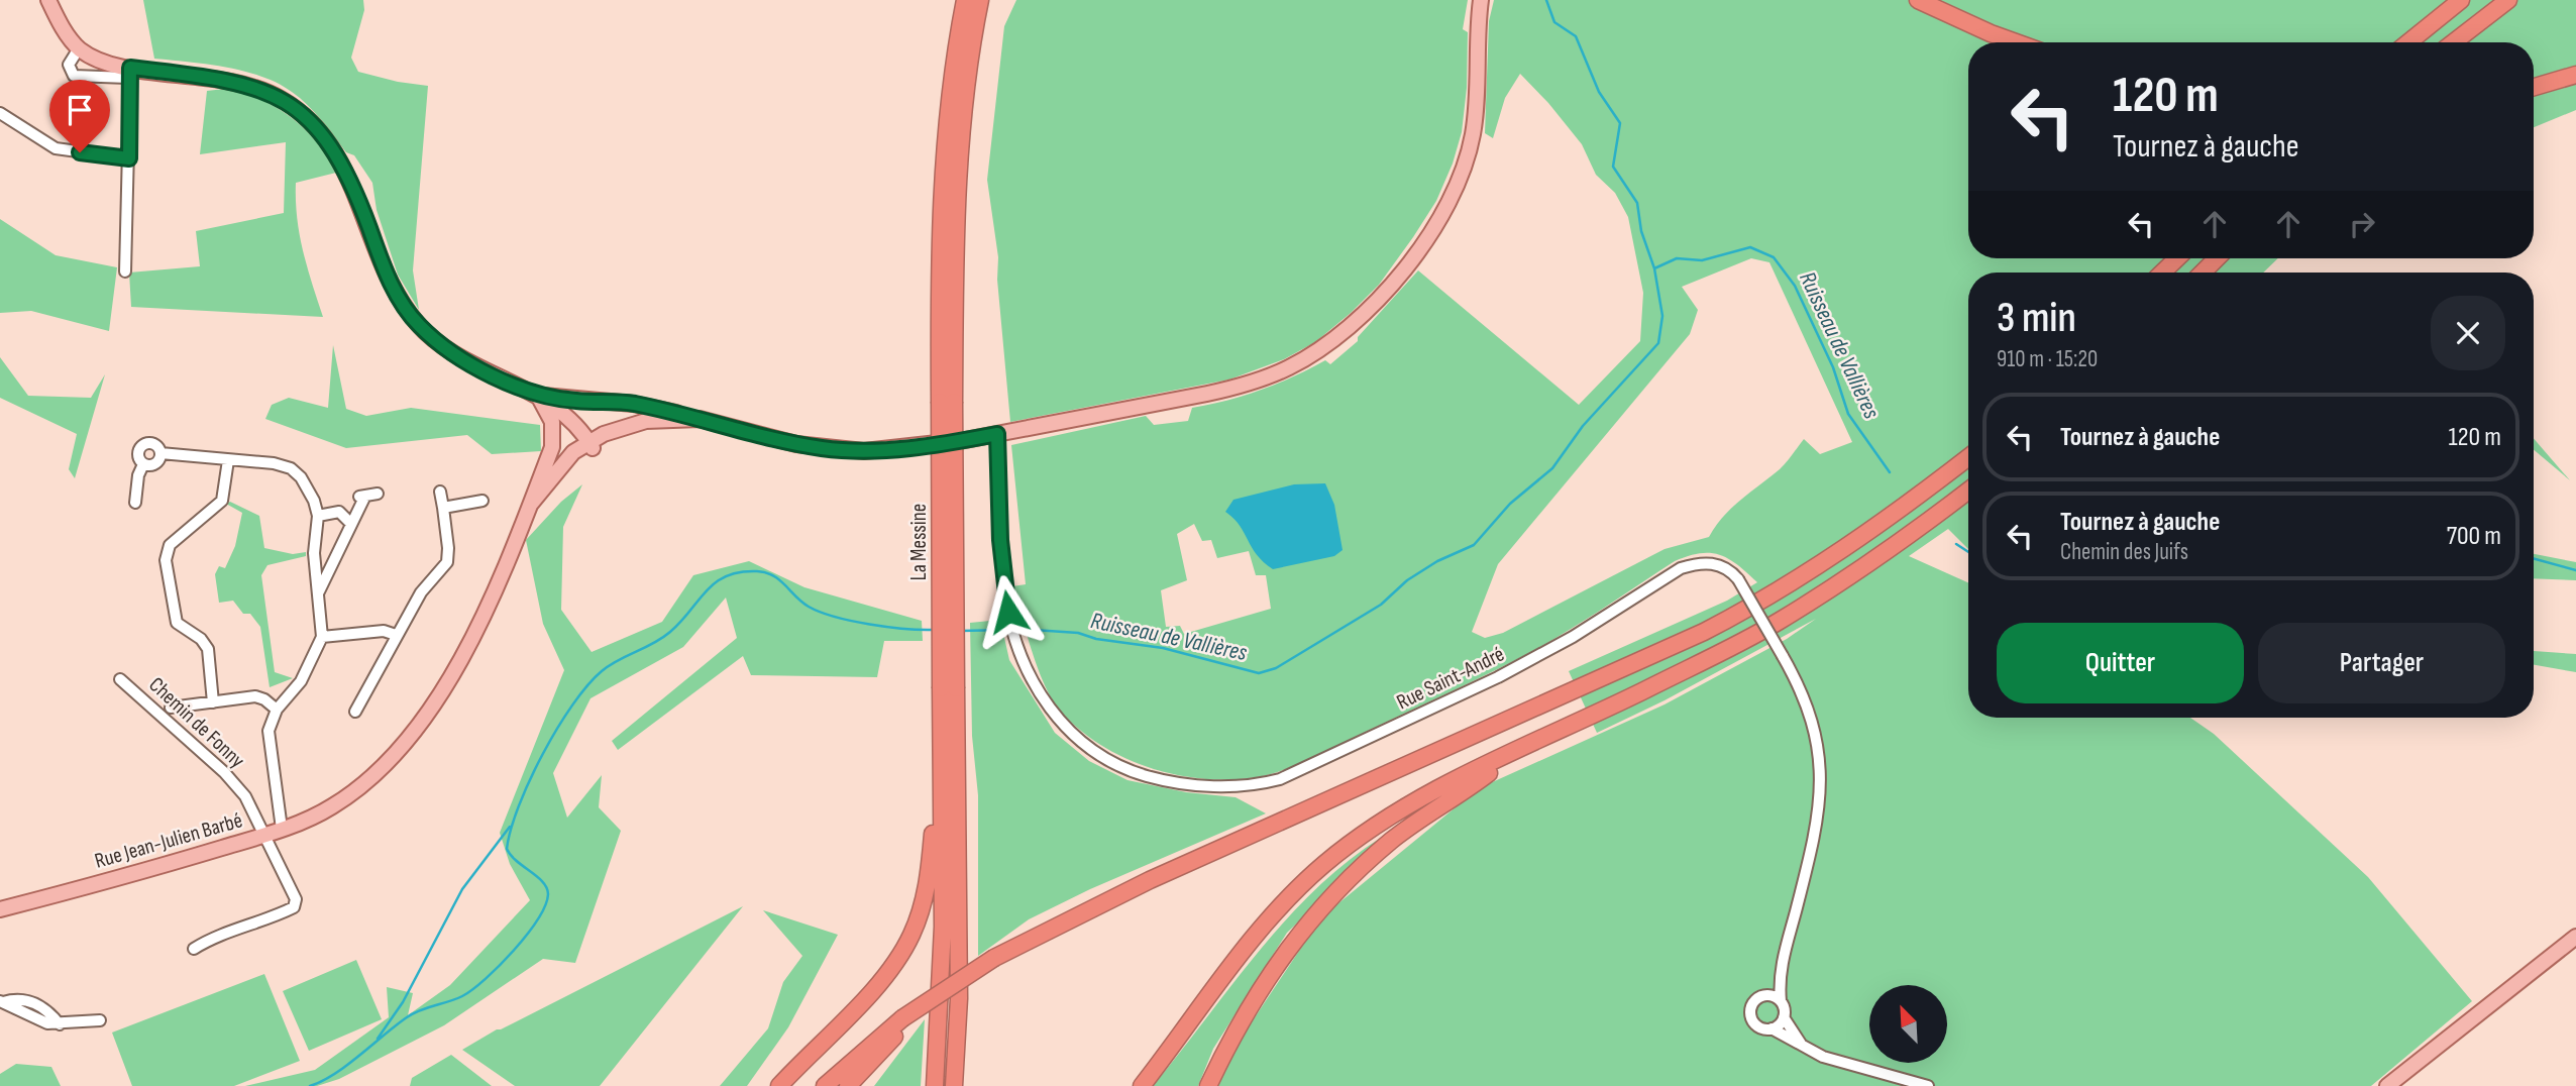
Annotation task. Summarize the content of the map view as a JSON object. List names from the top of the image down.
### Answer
{
  "streets": {
    "highway": ["La Messine"],
    "main road": ["Rue Jean-Julien Barbé"],
    "street": ["Rue Saint-André", "Chemin de Fonny"]
  },
  "crossings": [
    ["Chemin de Fonny", "Rue Jean-Julien Barbé"]
  ],
  "water": ["Ruisseau de Vallières"],
  "north": "top left",
  "page": {
    "turn": ["120 m", "Tournez à gauche"],
    "heading": ["3 min", "910 m · 15:20"],
    "list": [
      {
        "name": "Tournez à gauche",
        "value": "120 m"
      },
      {
        "name": "Tournez à gauche",
        "note": "Chemin des Juifs",
        "value": "700 m"
      }
    ],
    "buttons": ["Quitter", "Partager"]
  }
}
